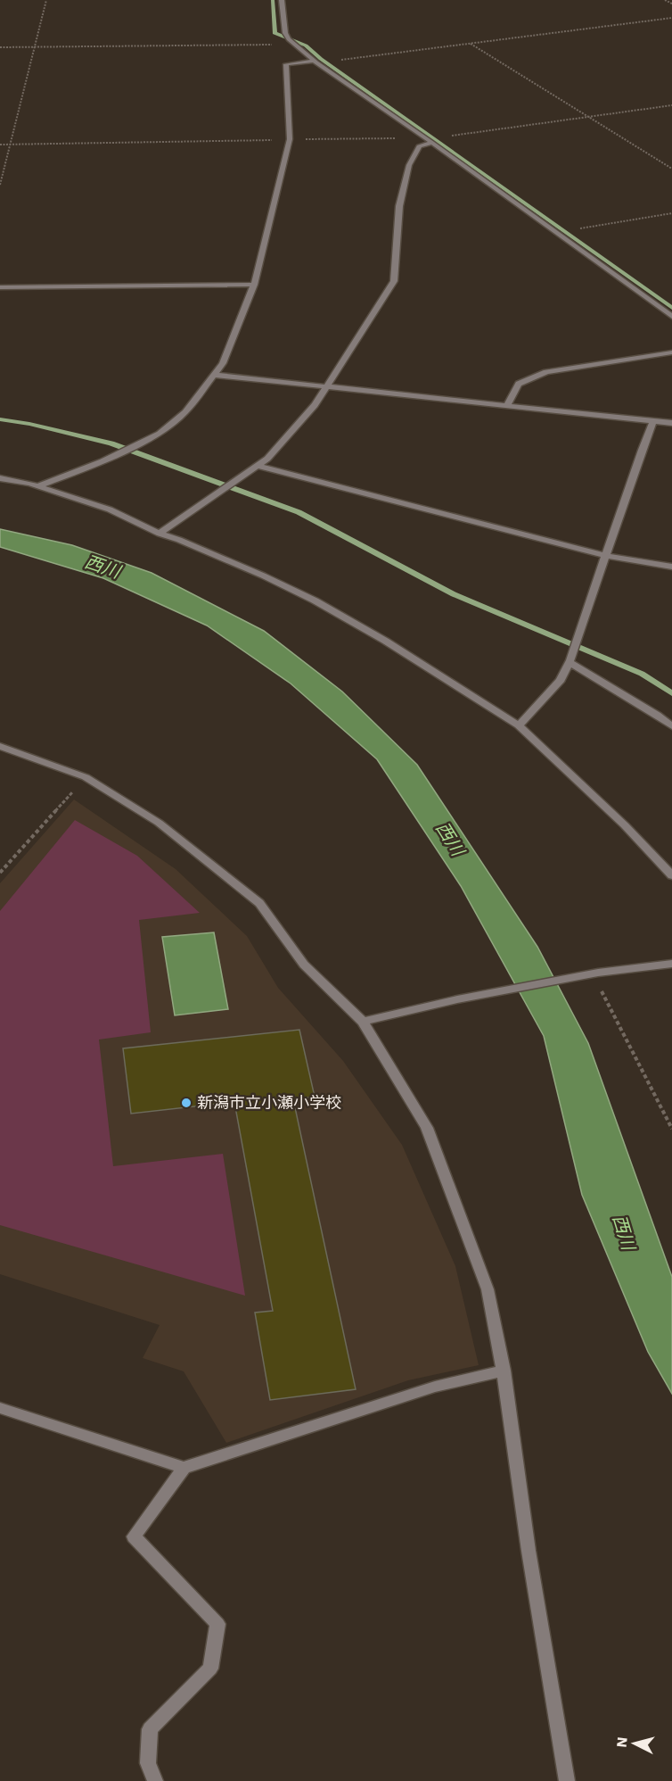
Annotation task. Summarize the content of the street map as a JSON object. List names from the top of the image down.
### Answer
{
  "water": ["西川"],
  "places": ["新潟市立小瀬小学校"],
  "north": "left"
}
